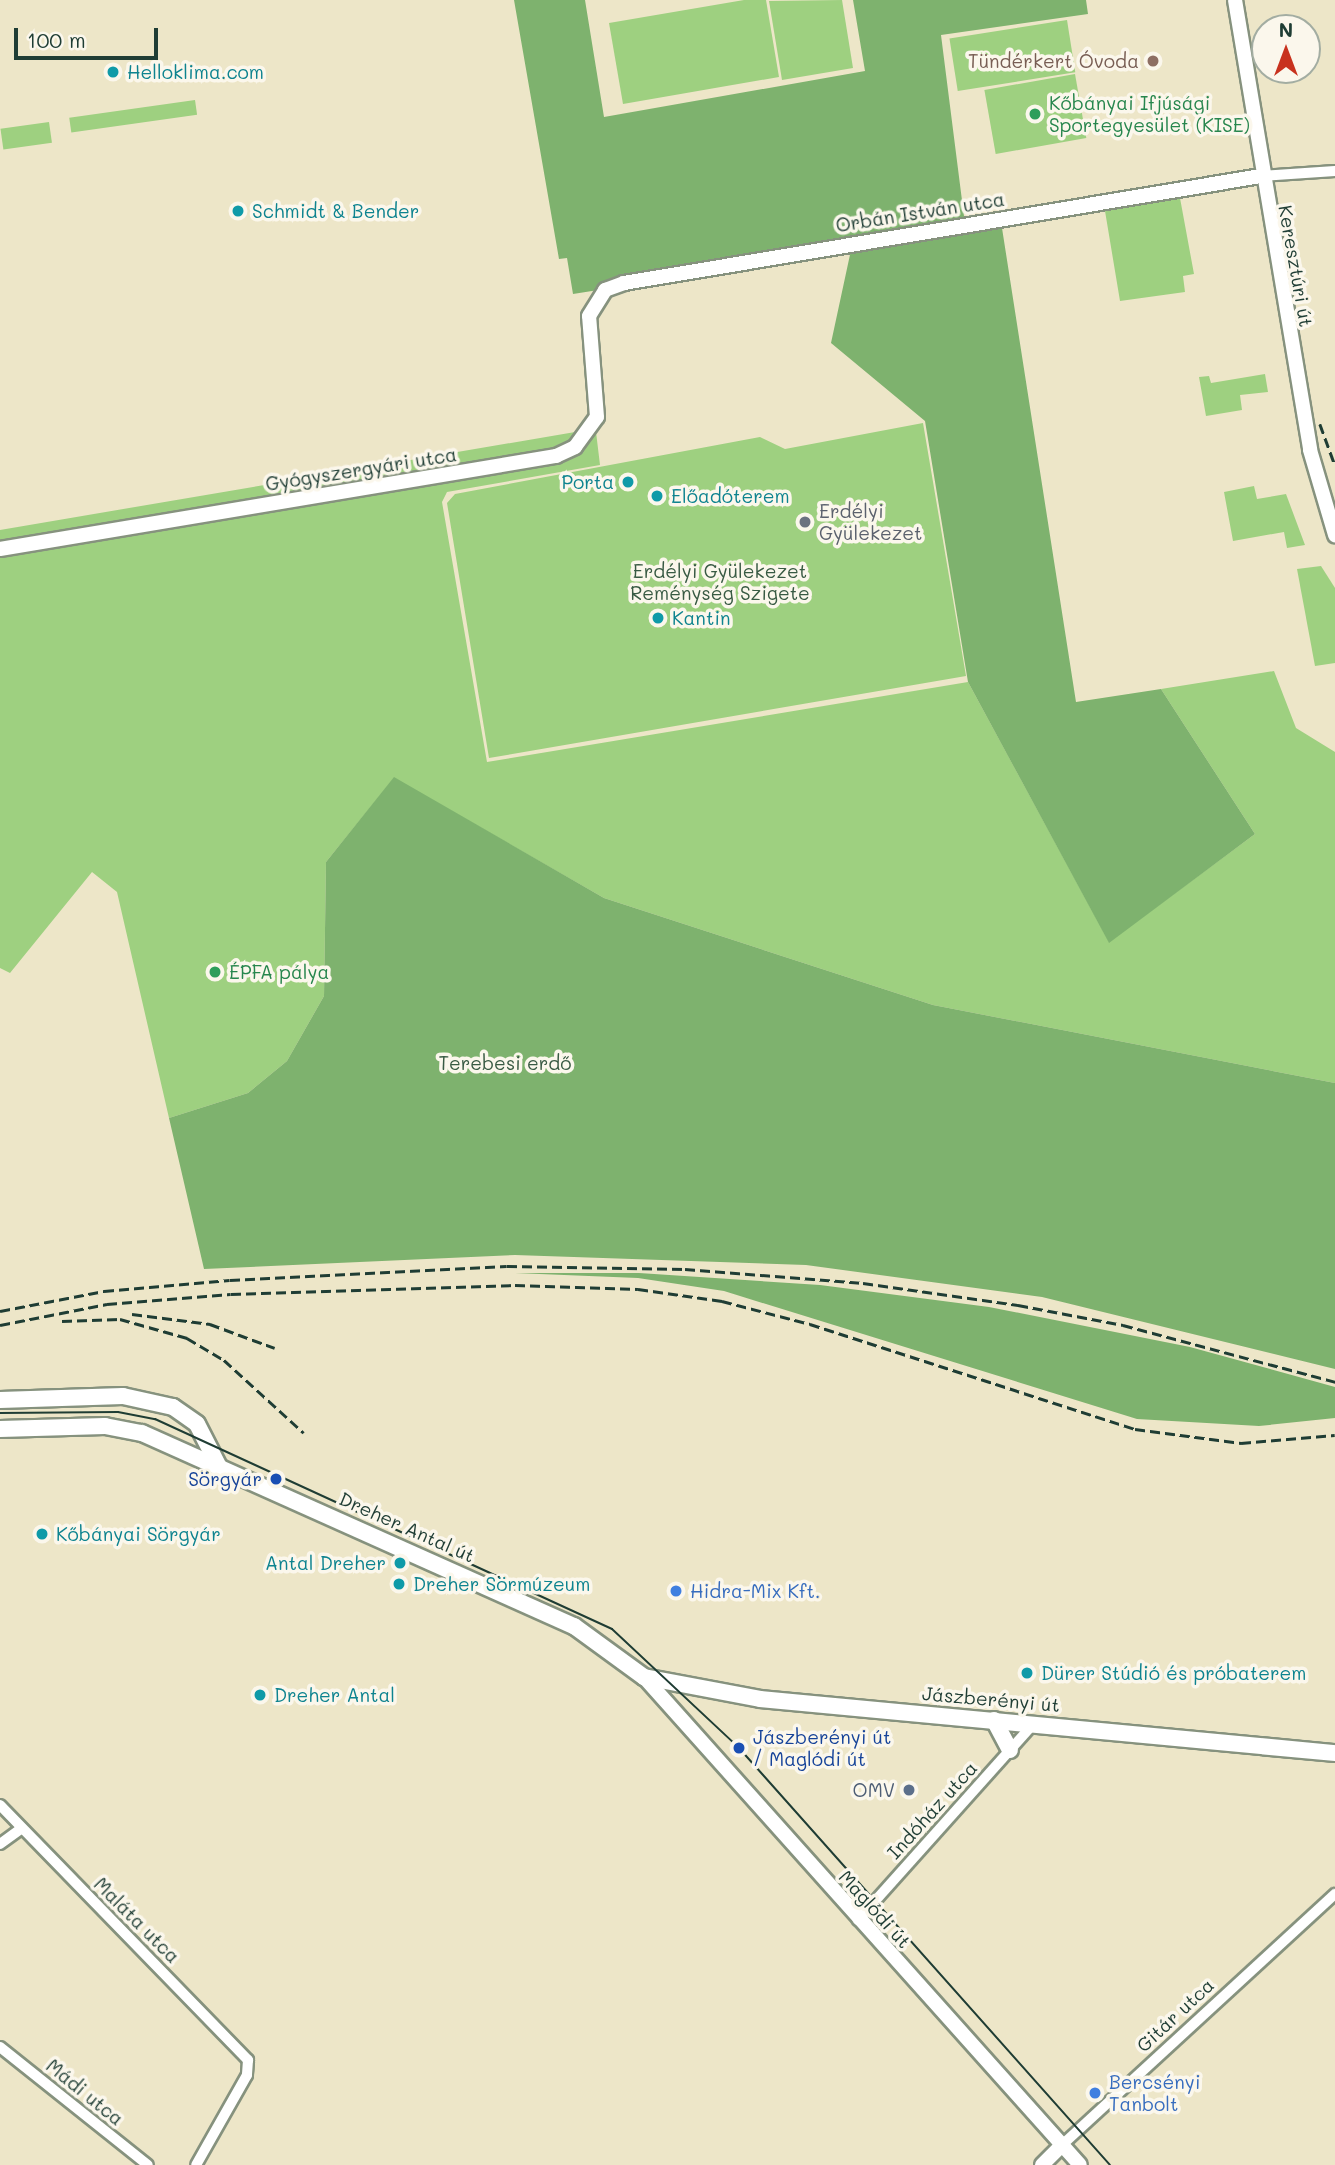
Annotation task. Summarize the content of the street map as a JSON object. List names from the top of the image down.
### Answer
{
  "streets": {
    "main road": ["Dreher Antal út", "Jászberényi út"],
    "street": [
      "Orbán István utca",
      "Keresztúri út",
      "Gyógyszergyári utca",
      "Indóház utca",
      "Maglódi út",
      "Maláta utca",
      "Gitár utca",
      "Mádi utca"
    ]
  },
  "crossings": [
    ["Orbán István utca", "Keresztúri út"],
    ["Orbán István utca", "Gyógyszergyári utca"],
    ["Dreher Antal út", "Jászberényi út"],
    ["Dreher Antal út", "Maglódi út"],
    ["Jászberényi út", "Indóház utca"],
    ["Jászberényi út", "Maglódi út"],
    ["Indóház utca", "Maglódi út"],
    ["Maglódi út", "Gitár utca"]
  ],
  "parks": ["Erdélyi Gyülekezet Reménység Szigete", "Terebesi erdő"],
  "places": [
    "Tündérkert Óvoda",
    "Helloklima.com",
    "Kőbányai Ifjúsági Sportegyesület (KISE)",
    "Schmidt & Bender",
    "Porta",
    "Előadóterem",
    "Erdélyi Gyülekezet",
    "Kantin",
    "ÉPFA pálya",
    "Sörgyár",
    "Kőbányai Sörgyár",
    "Antal Dreher",
    "Dreher Sörmúzeum",
    "Hidra-Mix Kft.",
    "Dürer Stúdió és próbaterem",
    "Dreher Antal",
    "Jászberényi út / Maglódi út",
    "OMV",
    "Bercsényi Tanbolt"
  ],
  "scale_bar": "100 m",
  "north": "top"
}
